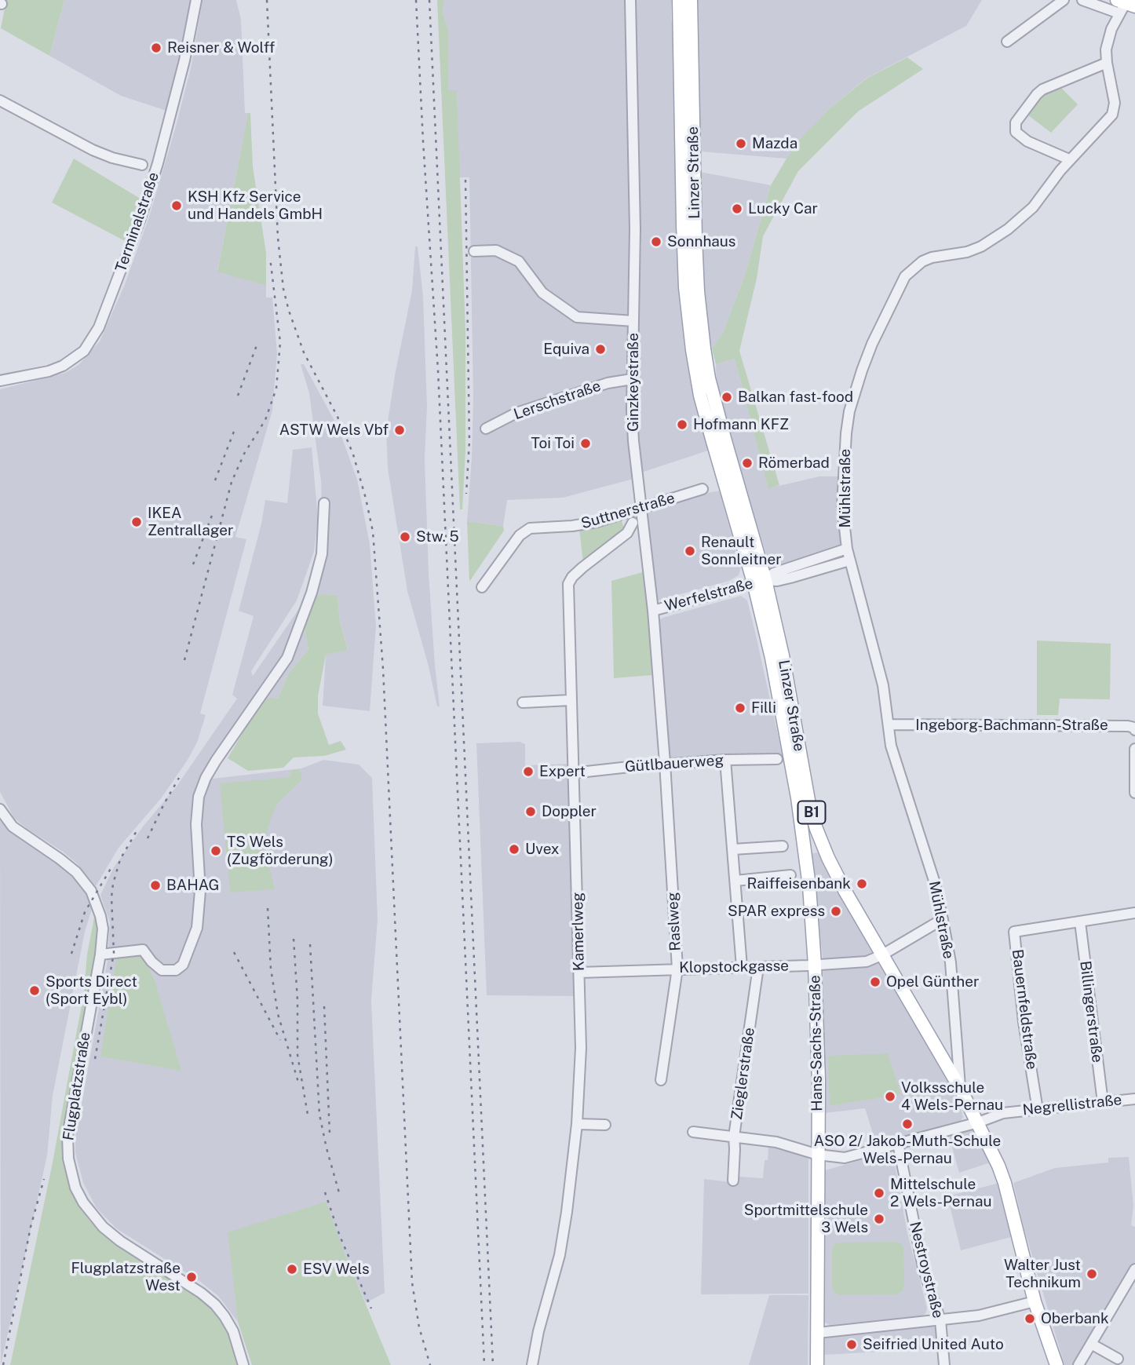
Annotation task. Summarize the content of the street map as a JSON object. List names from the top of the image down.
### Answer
{
  "streets": {
    "main road": ["Linzer Straße", "B1", "Hans-Sachs-Straße"],
    "street": [
      "Terminalstraße",
      "Ginzkeystraße",
      "Lerschstraße",
      "Mühlstraße",
      "Suttnerstraße",
      "Werfelstraße",
      "Ingeborg-Bachmann-Straße",
      "Gütlbauerweg",
      "Raslweg",
      "Kamerlweg",
      "Klopstockgasse",
      "Bauernfeldstraße",
      "Billingerstraße",
      "Zieglerstraße",
      "Flugplatzstraße",
      "Negrellistraße",
      "Nestroystraße"
    ]
  },
  "crossings": [
    ["Linzer Straße", "Mühlstraße"],
    ["Linzer Straße", "Werfelstraße"],
    ["Linzer Straße", "Klopstockgasse"],
    ["Linzer Straße", "Hans-Sachs-Straße"],
    ["Linzer Straße", "Negrellistraße"],
    ["Ginzkeystraße", "Lerschstraße"],
    ["Ginzkeystraße", "Suttnerstraße"],
    ["Ginzkeystraße", "Werfelstraße"],
    ["Ginzkeystraße", "Gütlbauerweg"],
    ["Ginzkeystraße", "Raslweg"],
    ["Mühlstraße", "Werfelstraße"],
    ["Mühlstraße", "Ingeborg-Bachmann-Straße"],
    ["Mühlstraße", "Klopstockgasse"],
    ["Gütlbauerweg", "Raslweg"],
    ["Gütlbauerweg", "Kamerlweg"],
    ["Raslweg", "Klopstockgasse"],
    ["Kamerlweg", "Klopstockgasse"],
    ["Klopstockgasse", "Hans-Sachs-Straße"],
    ["Klopstockgasse", "Zieglerstraße"],
    ["Bauernfeldstraße", "Billingerstraße"],
    ["Bauernfeldstraße", "Negrellistraße"],
    ["Billingerstraße", "Negrellistraße"],
    ["Hans-Sachs-Straße", "Negrellistraße"],
    ["Zieglerstraße", "Negrellistraße"],
    ["Negrellistraße", "Nestroystraße"]
  ],
  "places": [
    "Reisner & Wolff",
    "Mazda",
    "KSH Kfz Service und Handels GmbH",
    "Lucky Car",
    "Sonnhaus",
    "Equiva",
    "Balkan fast-food",
    "Hofmann KFZ",
    "ASTW Wels Vbf",
    "Toi Toi",
    "Römerbad",
    "IKEA Zentrallager",
    "Stw. 5",
    "Renault Sonnleitner",
    "Filli",
    "Expert",
    "Doppler",
    "Uvex",
    "TS Wels (Zugförderung)",
    "Raiffeisenbank",
    "BAHAG",
    "SPAR express",
    "Opel Günther",
    "Sports Direct (Sport Eybl)",
    "Volksschule 4 Wels-Pernau",
    "ASO 2/ Jakob-Muth-Schule Wels-Pernau",
    "Mittelschule 2 Wels-Pernau",
    "Sportmittelschule 3 Wels",
    "ESV Wels",
    "Walter Just Technikum",
    "Flugplatzstraße West",
    "Oberbank",
    "Seifried United Auto"
  ]
}
